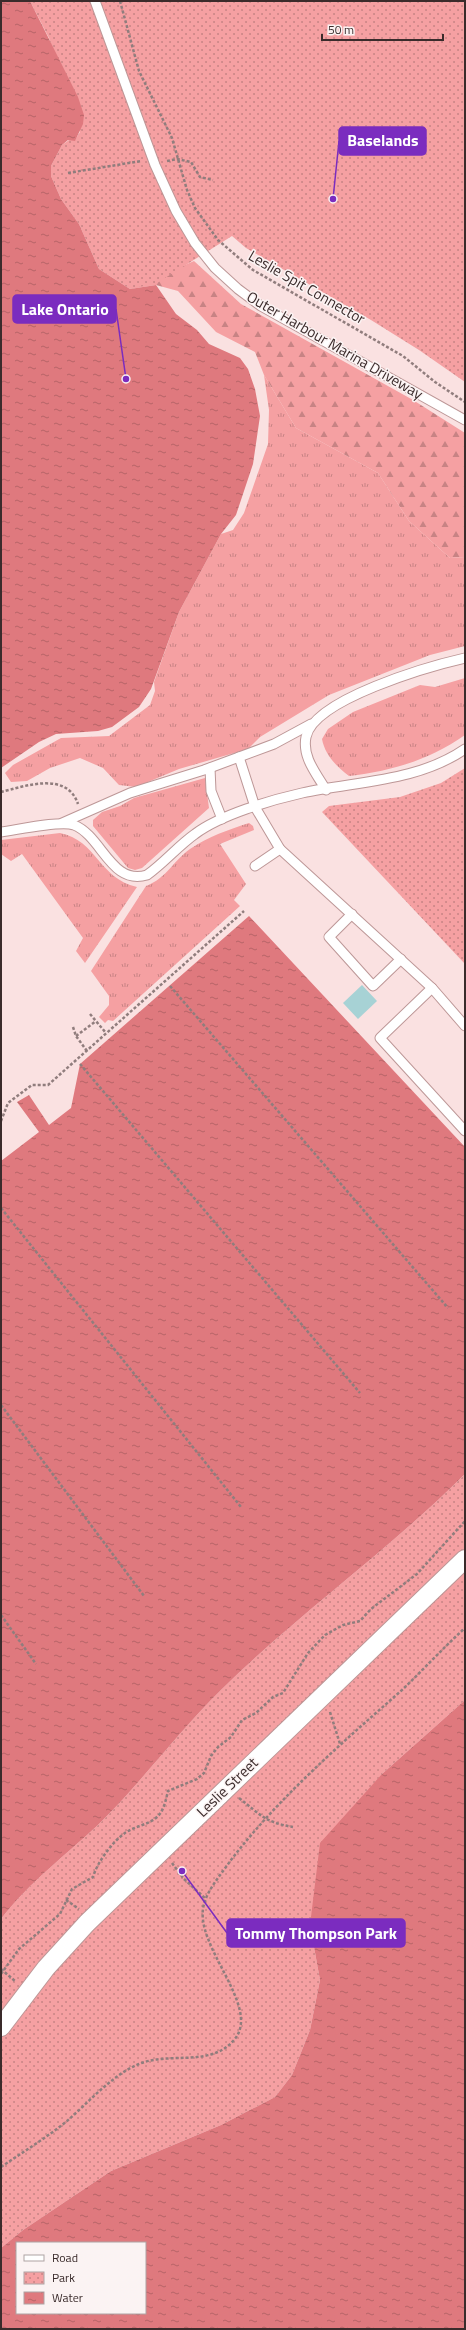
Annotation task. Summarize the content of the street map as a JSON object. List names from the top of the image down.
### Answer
{
  "streets": {
    "street": ["Leslie Street"],
    "lane": ["Outer Harbour Marina Driveway"],
    "path": ["Leslie Spit Connector"]
  },
  "places": ["Baselands", "Lake Ontario", "Tommy Thompson Park"],
  "legend": ["Road", "Park", "Water"],
  "scale_bar": "50 m"
}
